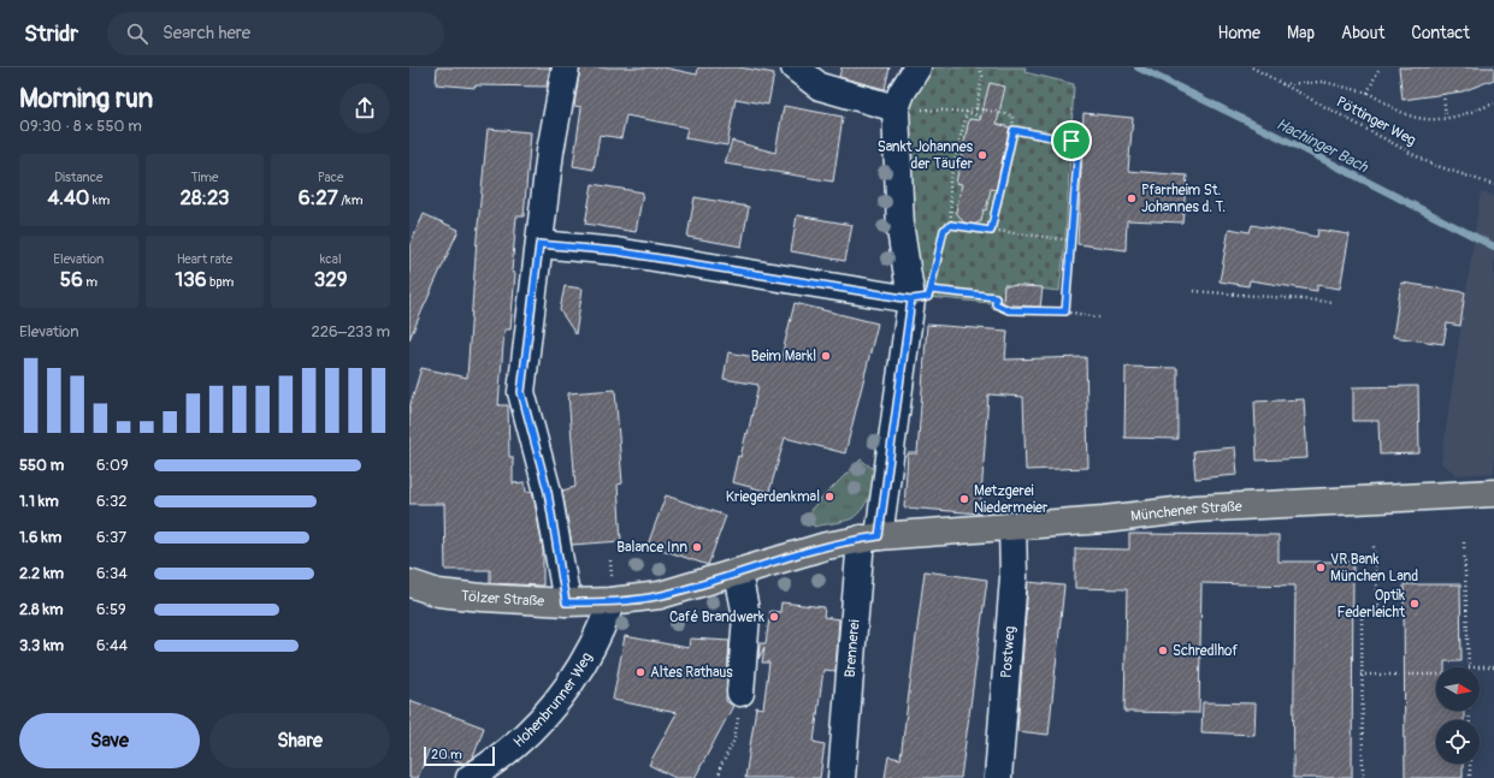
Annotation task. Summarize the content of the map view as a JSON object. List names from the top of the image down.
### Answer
{
  "streets": {
    "main road": ["Münchener Straße", "Tölzer Straße"],
    "street": ["Brennerei", "Postweg", "Hohenbrunner Weg"],
    "path": ["Pöttinger Weg"]
  },
  "crossings": [
    ["Münchener Straße", "Tölzer Straße"],
    ["Münchener Straße", "Brennerei"],
    ["Münchener Straße", "Postweg"],
    ["Tölzer Straße", "Brennerei"],
    ["Tölzer Straße", "Hohenbrunner Weg"]
  ],
  "water": ["Hachinger Bach"],
  "places": [
    "Sankt Johannes der Täufer",
    "Pfarrheim St. Johannes d. T.",
    "Beim Markl",
    "Kriegerdenkmal",
    "Metzgerei Niedermeier",
    "Balance Inn",
    "VR Bank München Land",
    "Optik Federleicht",
    "Café Brandwerk",
    "Schredlhof",
    "Altes Rathaus"
  ],
  "scale_bar": "20 m",
  "north": "right",
  "page": {
    "header": "Stridr",
    "search": "Search here",
    "nav": [
      "Home",
      "Map",
      "About",
      "Contact"
    ],
    "heading": ["Morning run", "09:30 · 8 × 550 m"],
    "stats": [
      ["Distance", "4.40 km"],
      ["Time", "28:23"],
      ["Pace", "6:27 /km"],
      ["Elevation", "56 m"],
      ["Heart rate", "136 bpm"],
      ["kcal", "329"]
    ],
    "chart": ["Elevation", "226–233 m"],
    "list": [
      {
        "name": "550 m",
        "note": "6:09"
      },
      {
        "name": "1.1 km",
        "note": "6:32"
      },
      {
        "name": "1.6 km",
        "note": "6:37"
      },
      {
        "name": "2.2 km",
        "note": "6:34"
      },
      {
        "name": "2.8 km",
        "note": "6:59"
      },
      {
        "name": "3.3 km",
        "note": "6:44"
      }
    ],
    "buttons": ["Save", "Share"],
    "scale": "20 m"
  }
}
